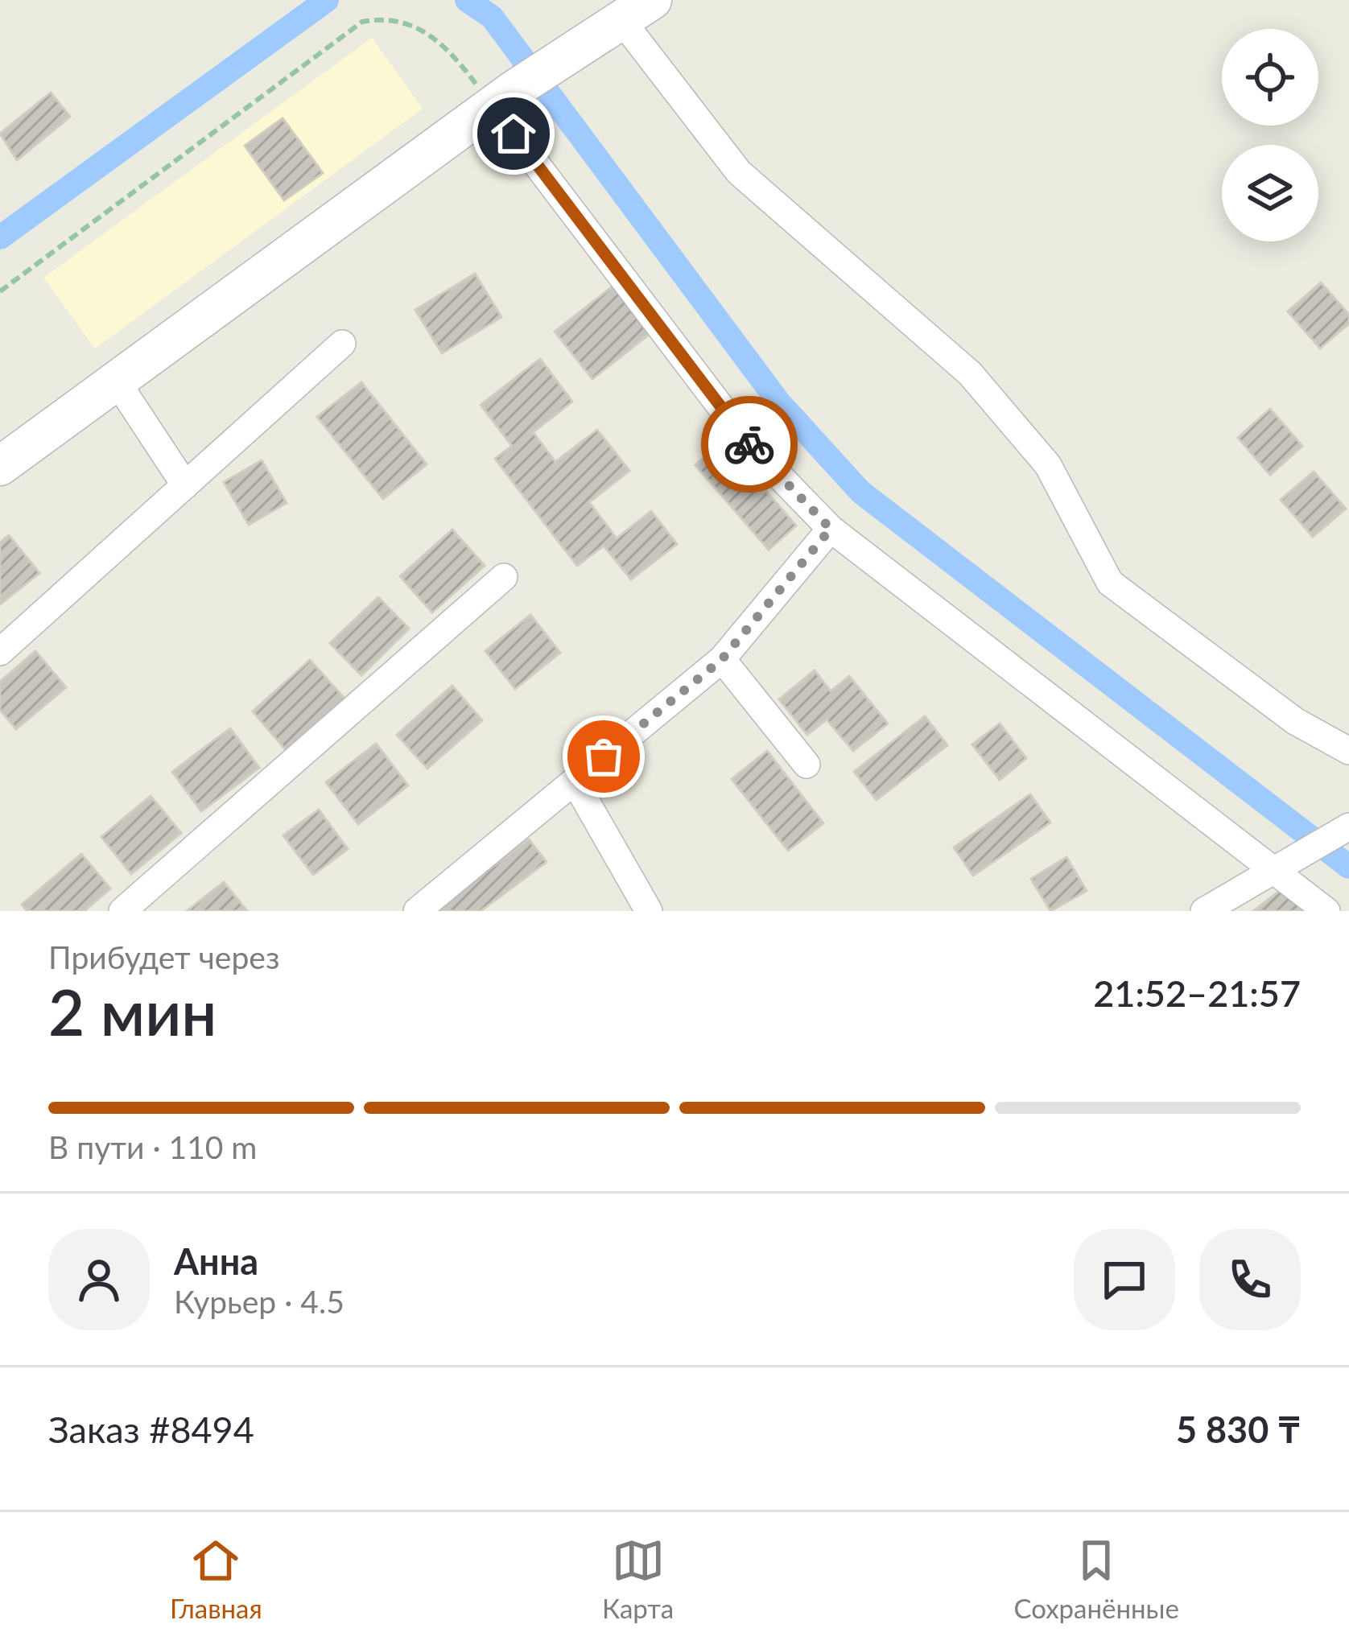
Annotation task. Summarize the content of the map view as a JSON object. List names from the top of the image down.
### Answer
{
  "page": {
    "heading": ["2 мин", "Прибудет через", "21:52–21:57"],
    "panel": [
      "Анна",
      "Курьер · 4.5",
      "Заказ #8494",
      "5 830 ₸"
    ],
    "bar": "В пути · 110 m",
    "tabs": ["Главная", "Карта", "Сохранённые"]
  }
}
